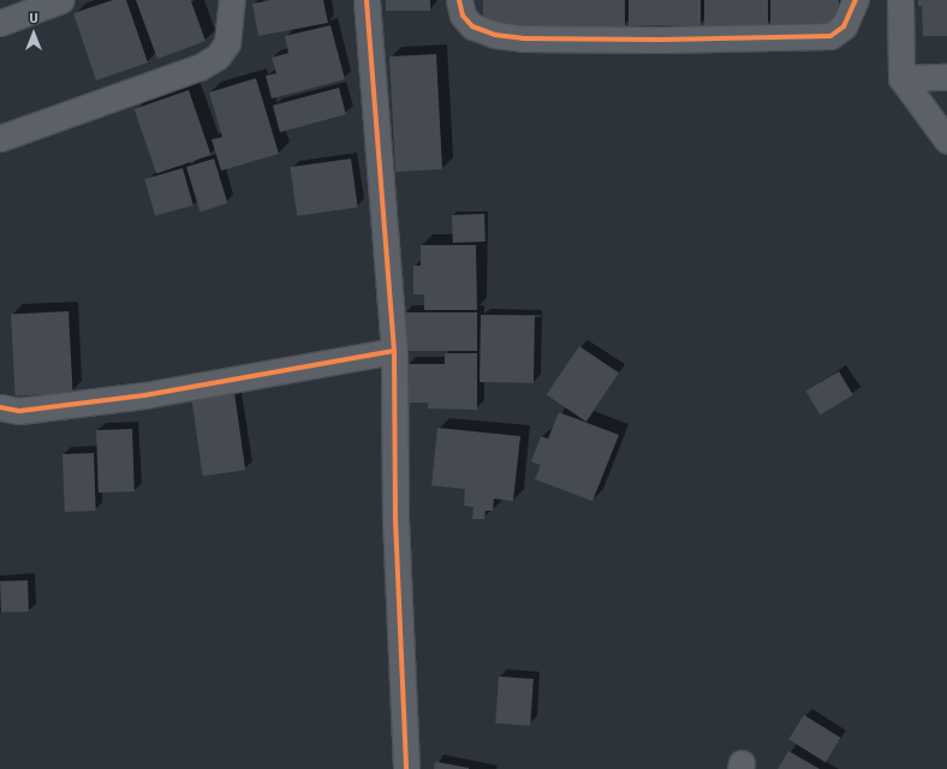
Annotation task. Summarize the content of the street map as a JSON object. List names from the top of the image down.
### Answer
{
  "north": "top"
}
